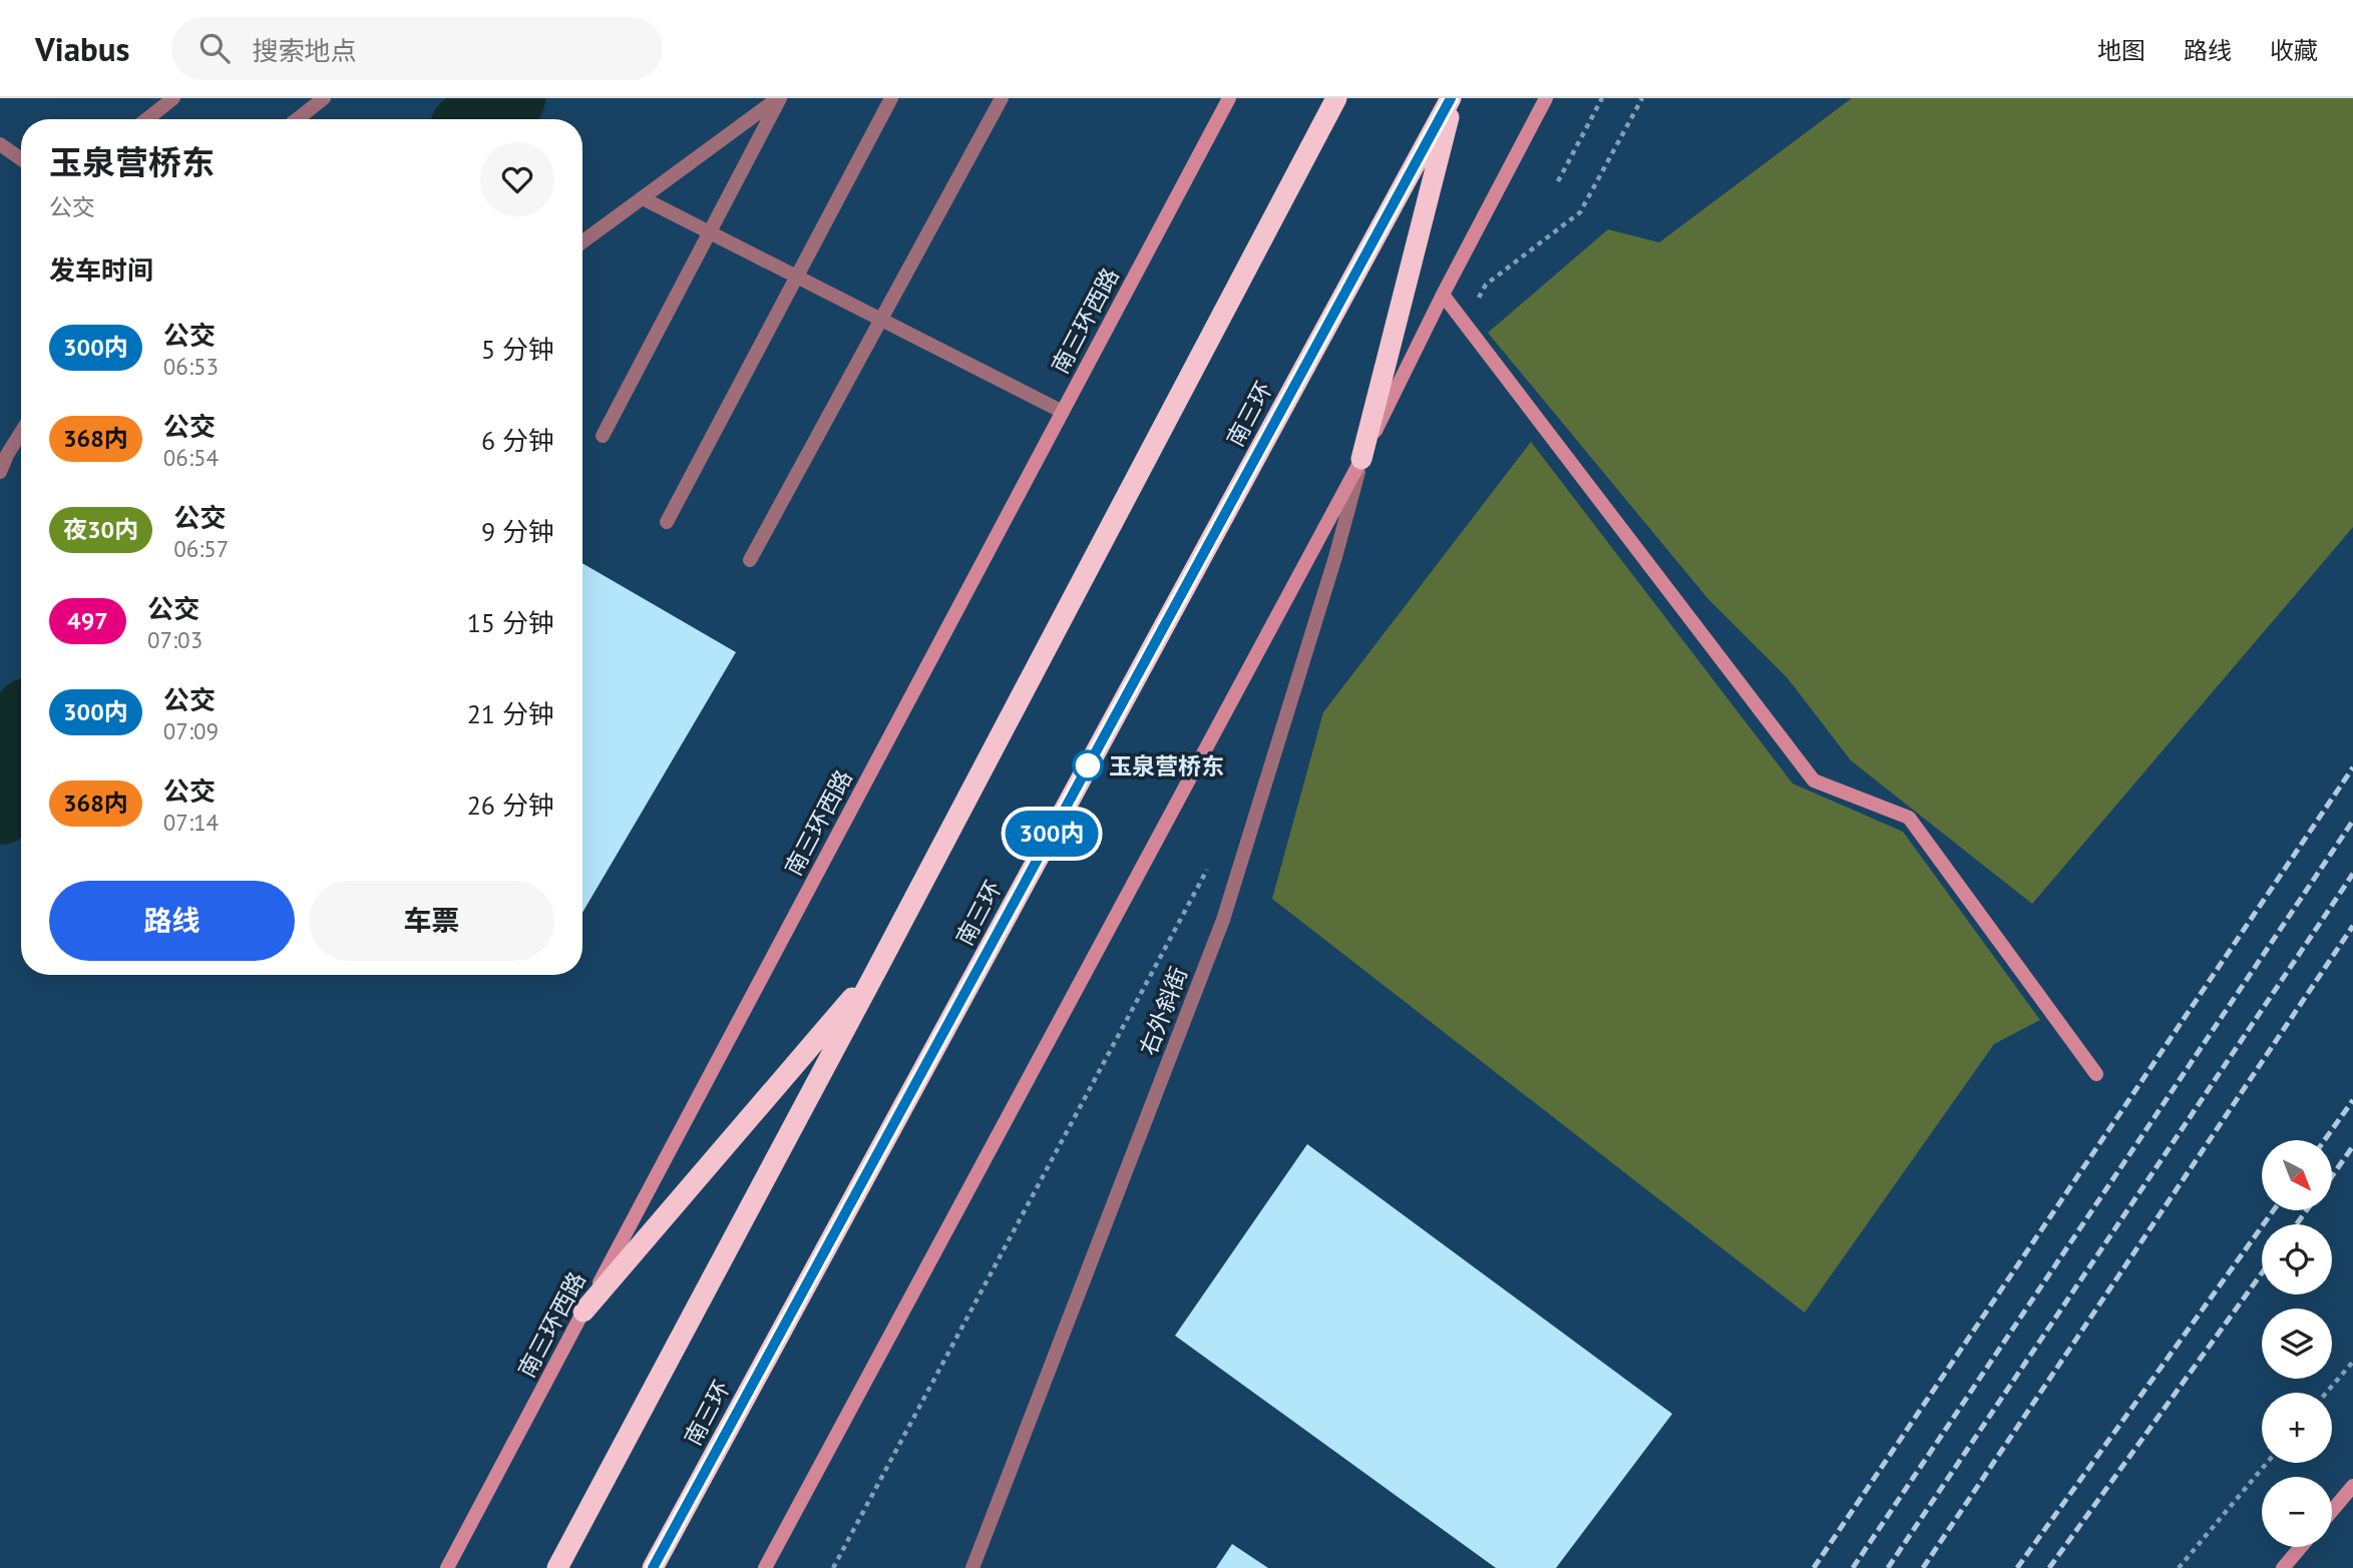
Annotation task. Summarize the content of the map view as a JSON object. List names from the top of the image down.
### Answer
{
  "streets": {
    "highway": ["南三环"],
    "street": ["南三环西路", "右外斜街"]
  },
  "places": ["玉泉营桥东"],
  "lines": ["bus line 300内"],
  "north": "bottom right",
  "page": {
    "header": "Viabus",
    "search": "搜索地点",
    "nav": ["地图", "路线", "收藏"],
    "on_map": "300内",
    "heading": [
      ["玉泉营桥东", "公交"],
      "发车时间"
    ],
    "list": [
      {
        "mark": "300内",
        "name": "公交",
        "note": "06:53",
        "value": "5 分钟"
      },
      {
        "mark": "368内",
        "name": "公交",
        "note": "06:54",
        "value": "6 分钟"
      },
      {
        "mark": "夜30内",
        "name": "公交",
        "note": "06:57",
        "value": "9 分钟"
      },
      {
        "mark": "497",
        "name": "公交",
        "note": "07:03",
        "value": "15 分钟"
      },
      {
        "mark": "300内",
        "name": "公交",
        "note": "07:09",
        "value": "21 分钟"
      },
      {
        "mark": "368内",
        "name": "公交",
        "note": "07:14",
        "value": "26 分钟"
      }
    ],
    "buttons": ["路线", "车票"],
    "map_buttons": ["+", "−"]
  }
}
